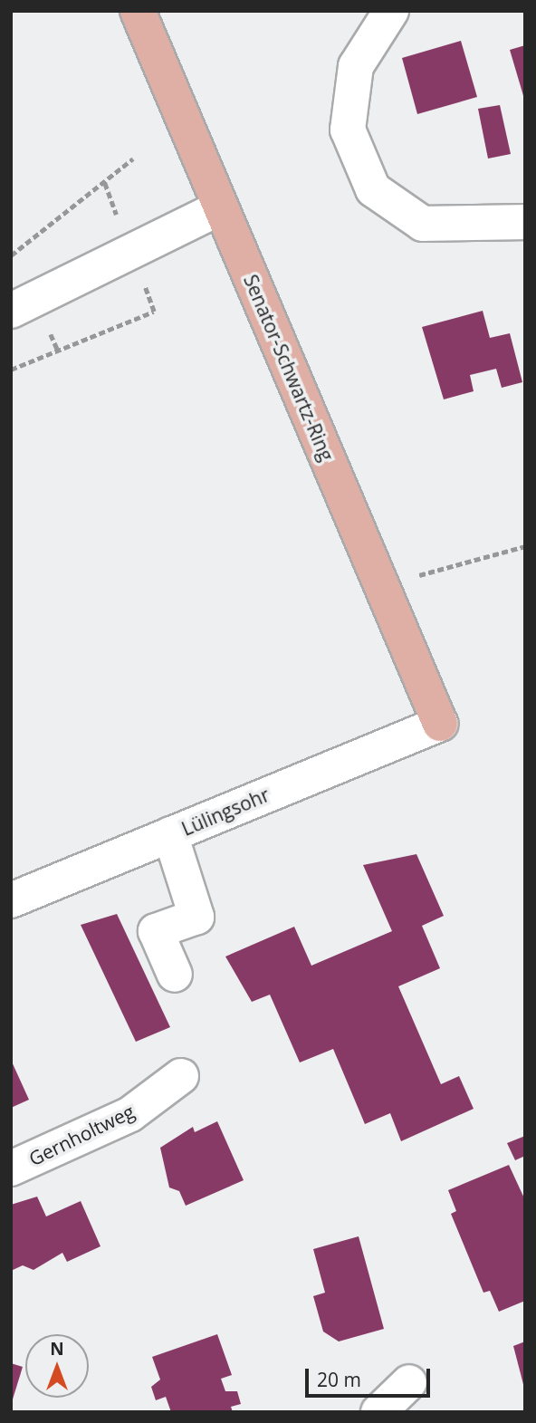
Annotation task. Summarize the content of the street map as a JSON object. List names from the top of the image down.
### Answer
{
  "streets": {
    "main road": ["Senator-Schwartz-Ring"],
    "street": ["Lülingsohr", "Gernholtweg"]
  },
  "crossings": [
    ["Senator-Schwartz-Ring", "Lülingsohr"]
  ],
  "scale_bar": "20 m",
  "north": "top"
}
